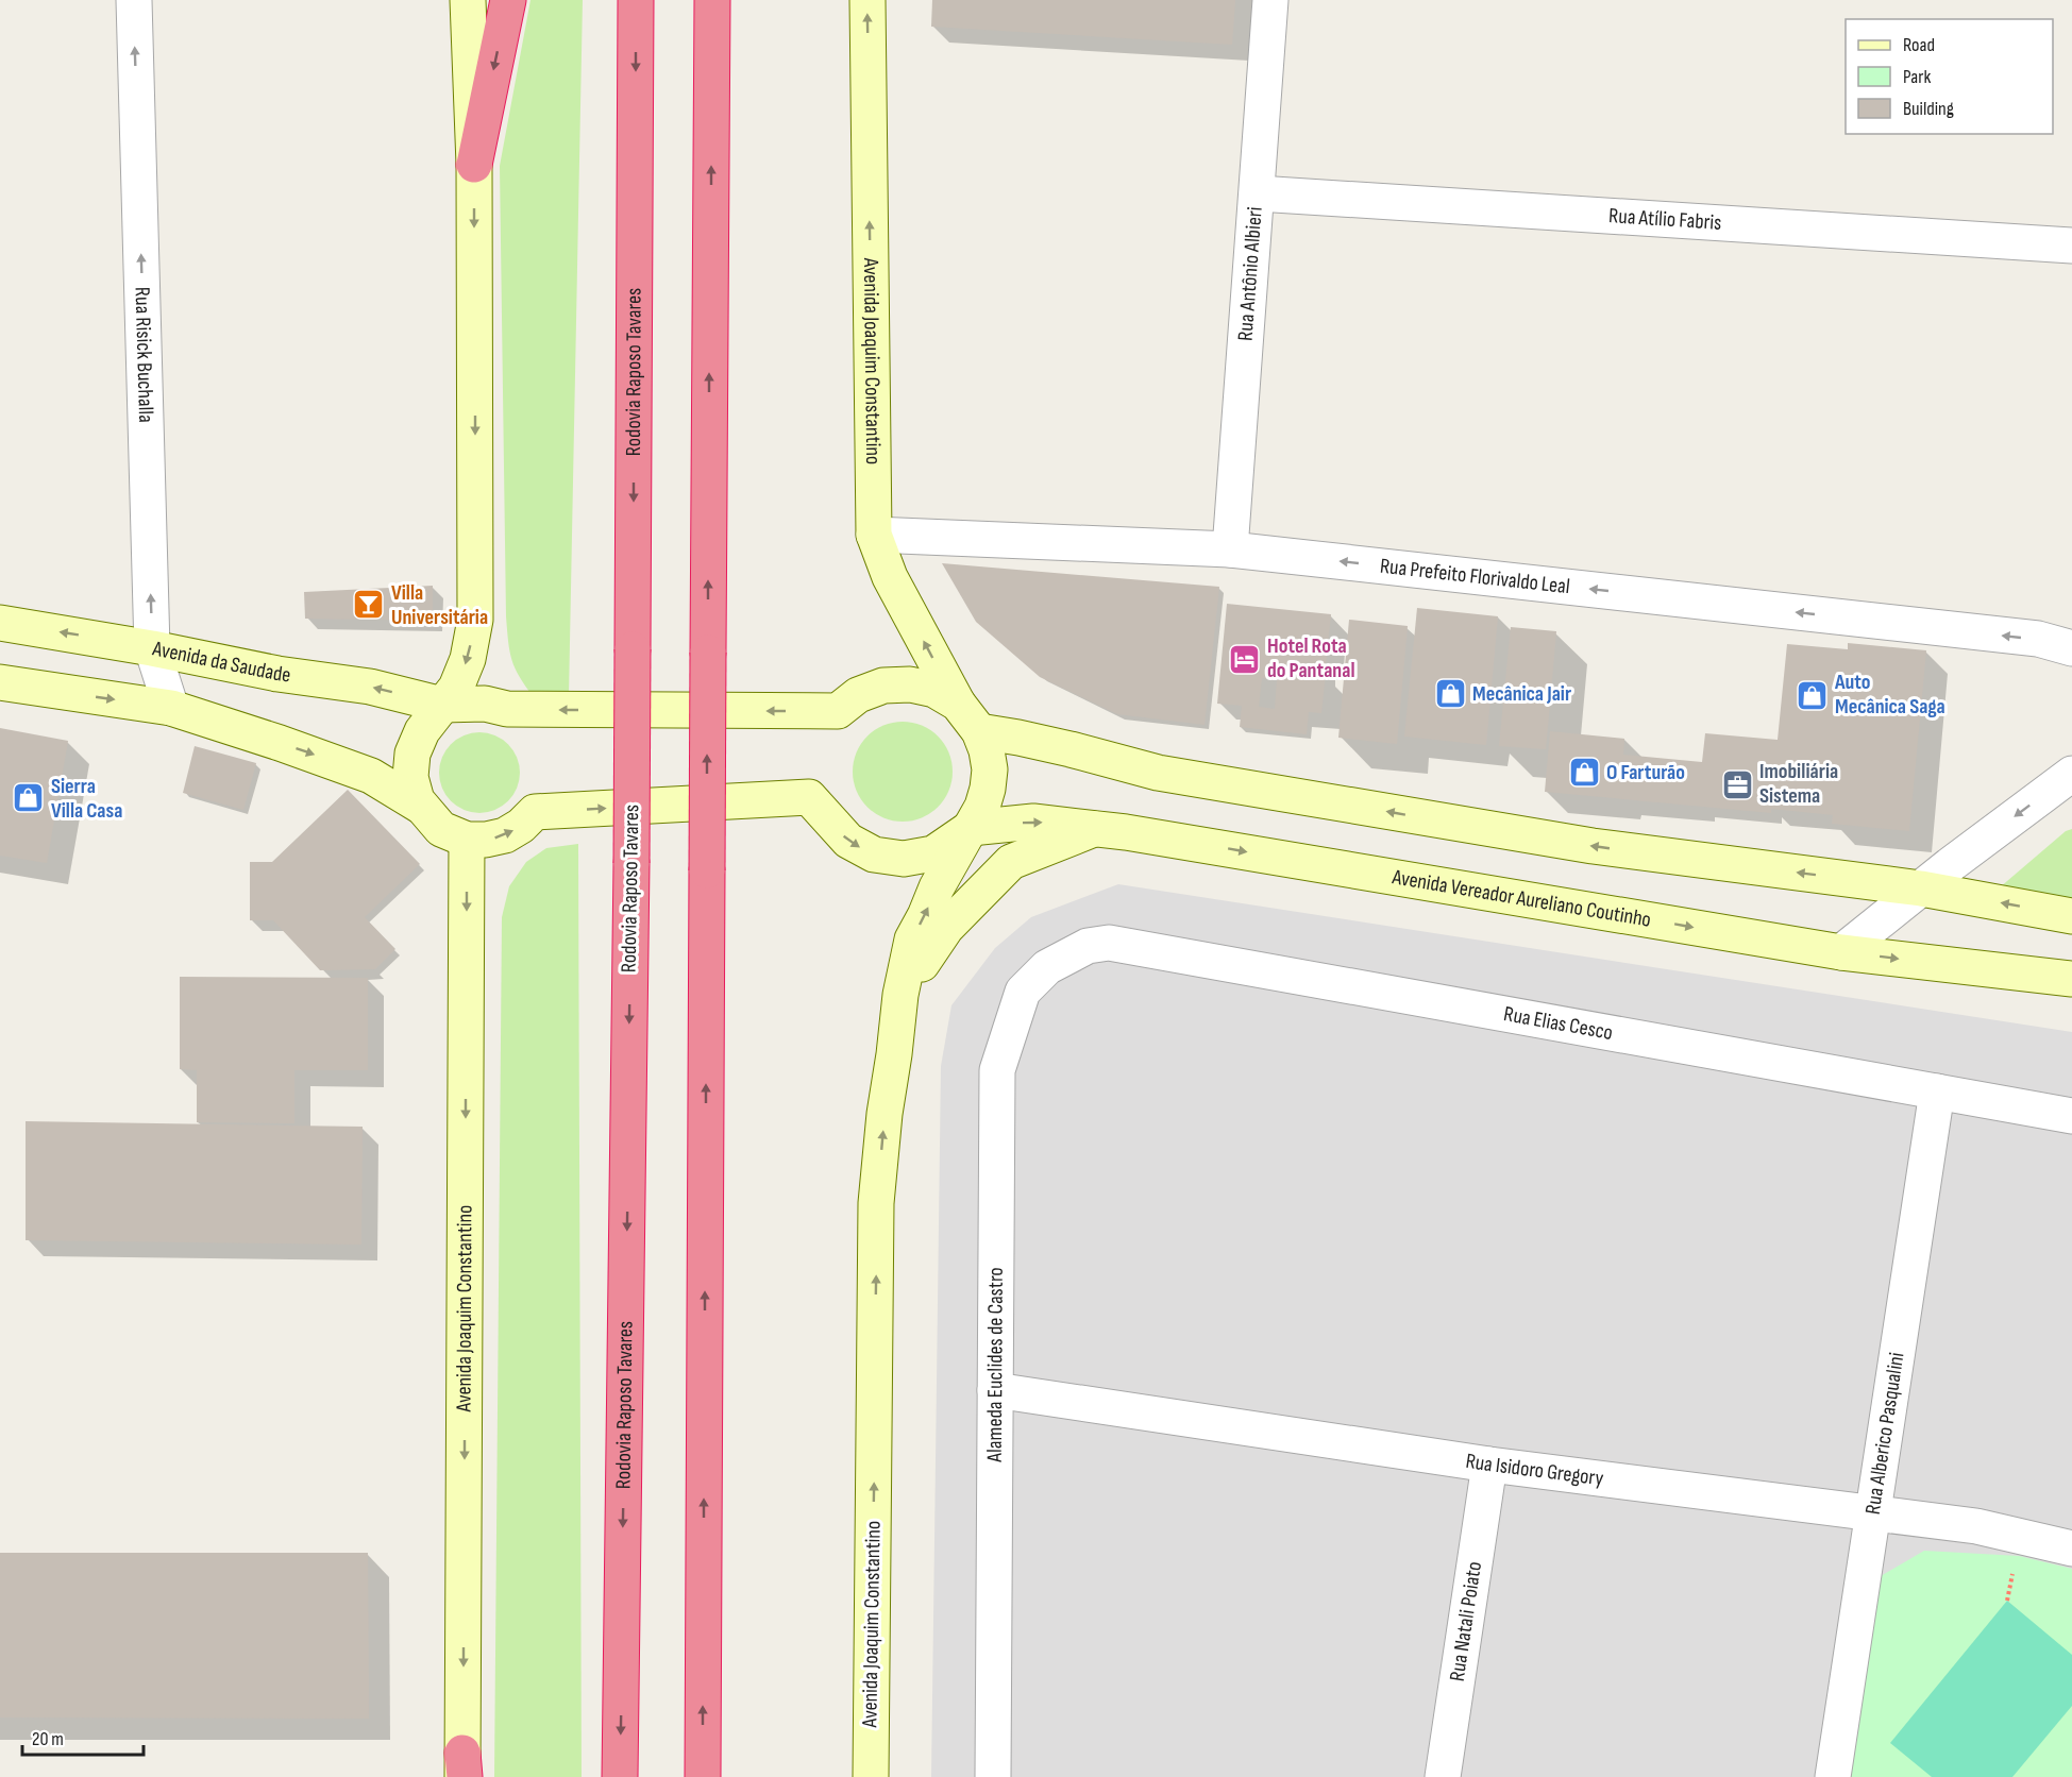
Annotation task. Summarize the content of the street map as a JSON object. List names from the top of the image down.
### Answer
{
  "streets": {
    "highway": ["Rodovia Raposo Tavares"],
    "street": [
      "Rua Atílio Fabris",
      "Rua Antônio Albieri",
      "Rua Risick Buchalla",
      "Avenida Joaquim Constantino",
      "Rua Prefeito Florivaldo Leal",
      "Avenida da Saudade",
      "Avenida Vereador Aureliano Coutinho",
      "Rua Elias Cesco",
      "Alameda Euclides de Castro",
      "Rua Alberico Pasqualini",
      "Rua Isidoro Gregory",
      "Rua Natali Poiato"
    ]
  },
  "crossings": [
    ["Rua Atílio Fabris", "Rua Antônio Albieri"],
    ["Rua Antônio Albieri", "Rua Prefeito Florivaldo Leal"],
    ["Rua Risick Buchalla", "Avenida da Saudade"],
    ["Avenida Joaquim Constantino", "Rua Prefeito Florivaldo Leal"],
    ["Avenida Joaquim Constantino", "Avenida da Saudade"],
    ["Avenida Joaquim Constantino", "Avenida Vereador Aureliano Coutinho"],
    ["Rua Elias Cesco", "Alameda Euclides de Castro"],
    ["Rua Elias Cesco", "Rua Alberico Pasqualini"],
    ["Alameda Euclides de Castro", "Rua Isidoro Gregory"],
    ["Rua Alberico Pasqualini", "Rua Isidoro Gregory"],
    ["Rua Isidoro Gregory", "Rua Natali Poiato"]
  ],
  "one_way": ["Rua Risick Buchalla"],
  "places": {
    "bar": ["Villa Universitária"],
    "hotel": ["Hotel Rota do Pantanal"],
    "shop": [
      "Mecânica Jair",
      "Auto Mecânica Saga",
      "O Farturão",
      "Sierra Villa Casa"
    ],
    "office": ["Imobiliária Sistema"]
  },
  "legend": ["Road", "Park", "Building"],
  "scale_bar": "20 m"
}
